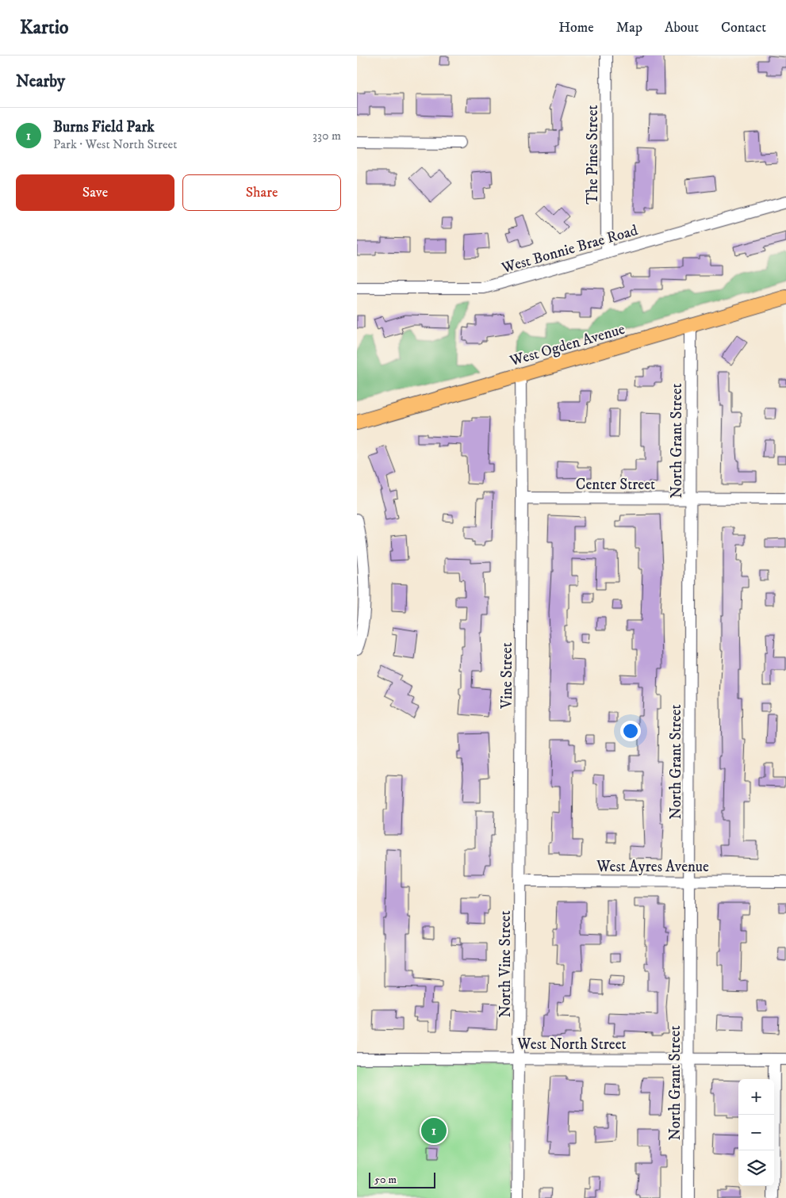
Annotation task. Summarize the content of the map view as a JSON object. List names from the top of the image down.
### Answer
{
  "streets": {
    "main road": ["West Ogden Avenue"],
    "street": [
      "The Pines Street",
      "West Bonnie Brae Road",
      "North Grant Street",
      "Center Street",
      "Vine Street",
      "West Ayres Avenue",
      "North Vine Street",
      "West North Street"
    ]
  },
  "crossings": [
    ["The Pines Street", "West Bonnie Brae Road"],
    ["West Ogden Avenue", "North Grant Street"],
    ["North Grant Street", "Center Street"],
    ["North Grant Street", "West Ayres Avenue"],
    ["North Grant Street", "West North Street"],
    ["Center Street", "Vine Street"],
    ["Vine Street", "North Vine Street"],
    ["West Ayres Avenue", "North Vine Street"],
    ["North Vine Street", "West North Street"]
  ],
  "scale_bar": "50 m",
  "page": {
    "header": "Kartio",
    "nav": [
      "Home",
      "Map",
      "About",
      "Contact"
    ],
    "heading": "Nearby",
    "list": [
      {
        "mark": "1",
        "name": "Burns Field Park",
        "note": "Park · West North Street",
        "value": "330 m"
      }
    ],
    "buttons": ["Save", "Share"],
    "map_buttons": ["+", "−"],
    "pins": "1",
    "scale": "50 m"
  }
}
